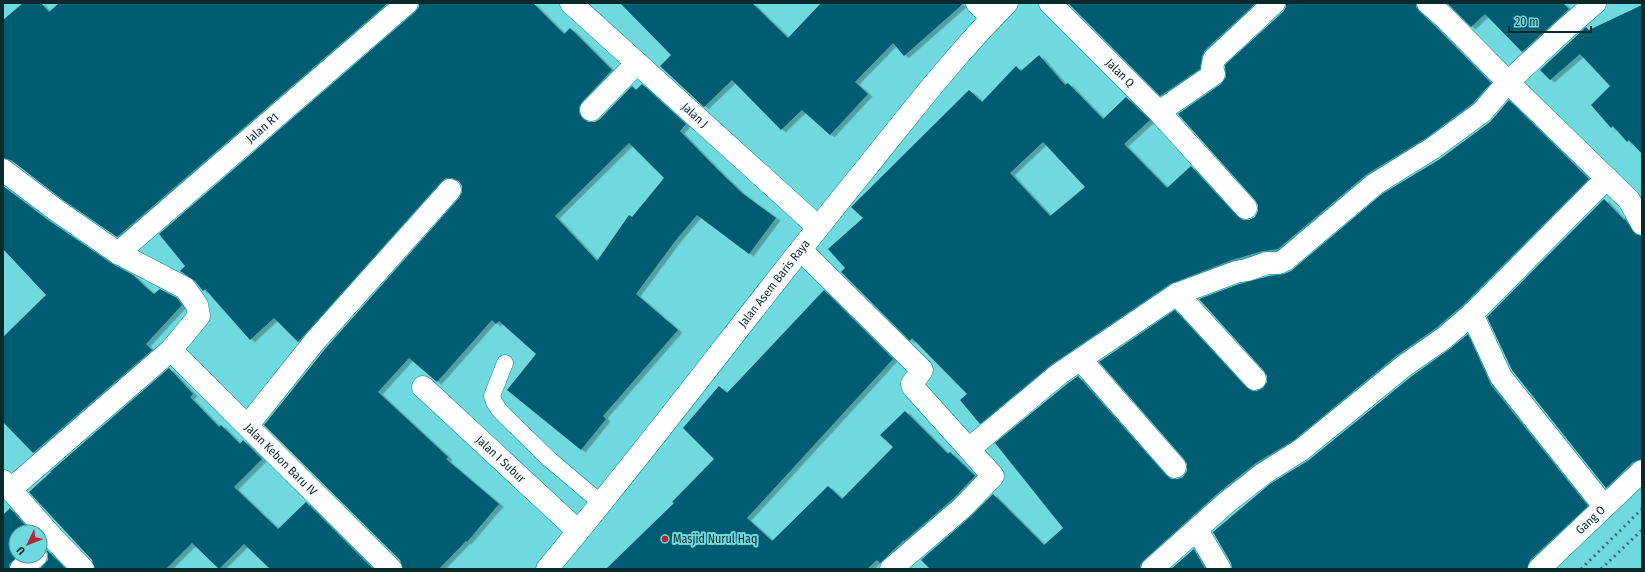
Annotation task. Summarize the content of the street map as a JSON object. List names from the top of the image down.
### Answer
{
  "streets": {
    "street": [
      "Jalan Q",
      "Jalan J",
      "Jalan R1",
      "Jalan Asem Baris Raya",
      "Jalan Kebon Baru IV",
      "Jalan I Subur",
      "Gang O"
    ]
  },
  "crossings": [
    ["Jalan J", "Jalan Asem Baris Raya"],
    ["Jalan Asem Baris Raya", "Jalan I Subur"]
  ],
  "places": ["Masjid Nurul Haq"],
  "scale_bar": "20 m",
  "north": "bottom left"
}
